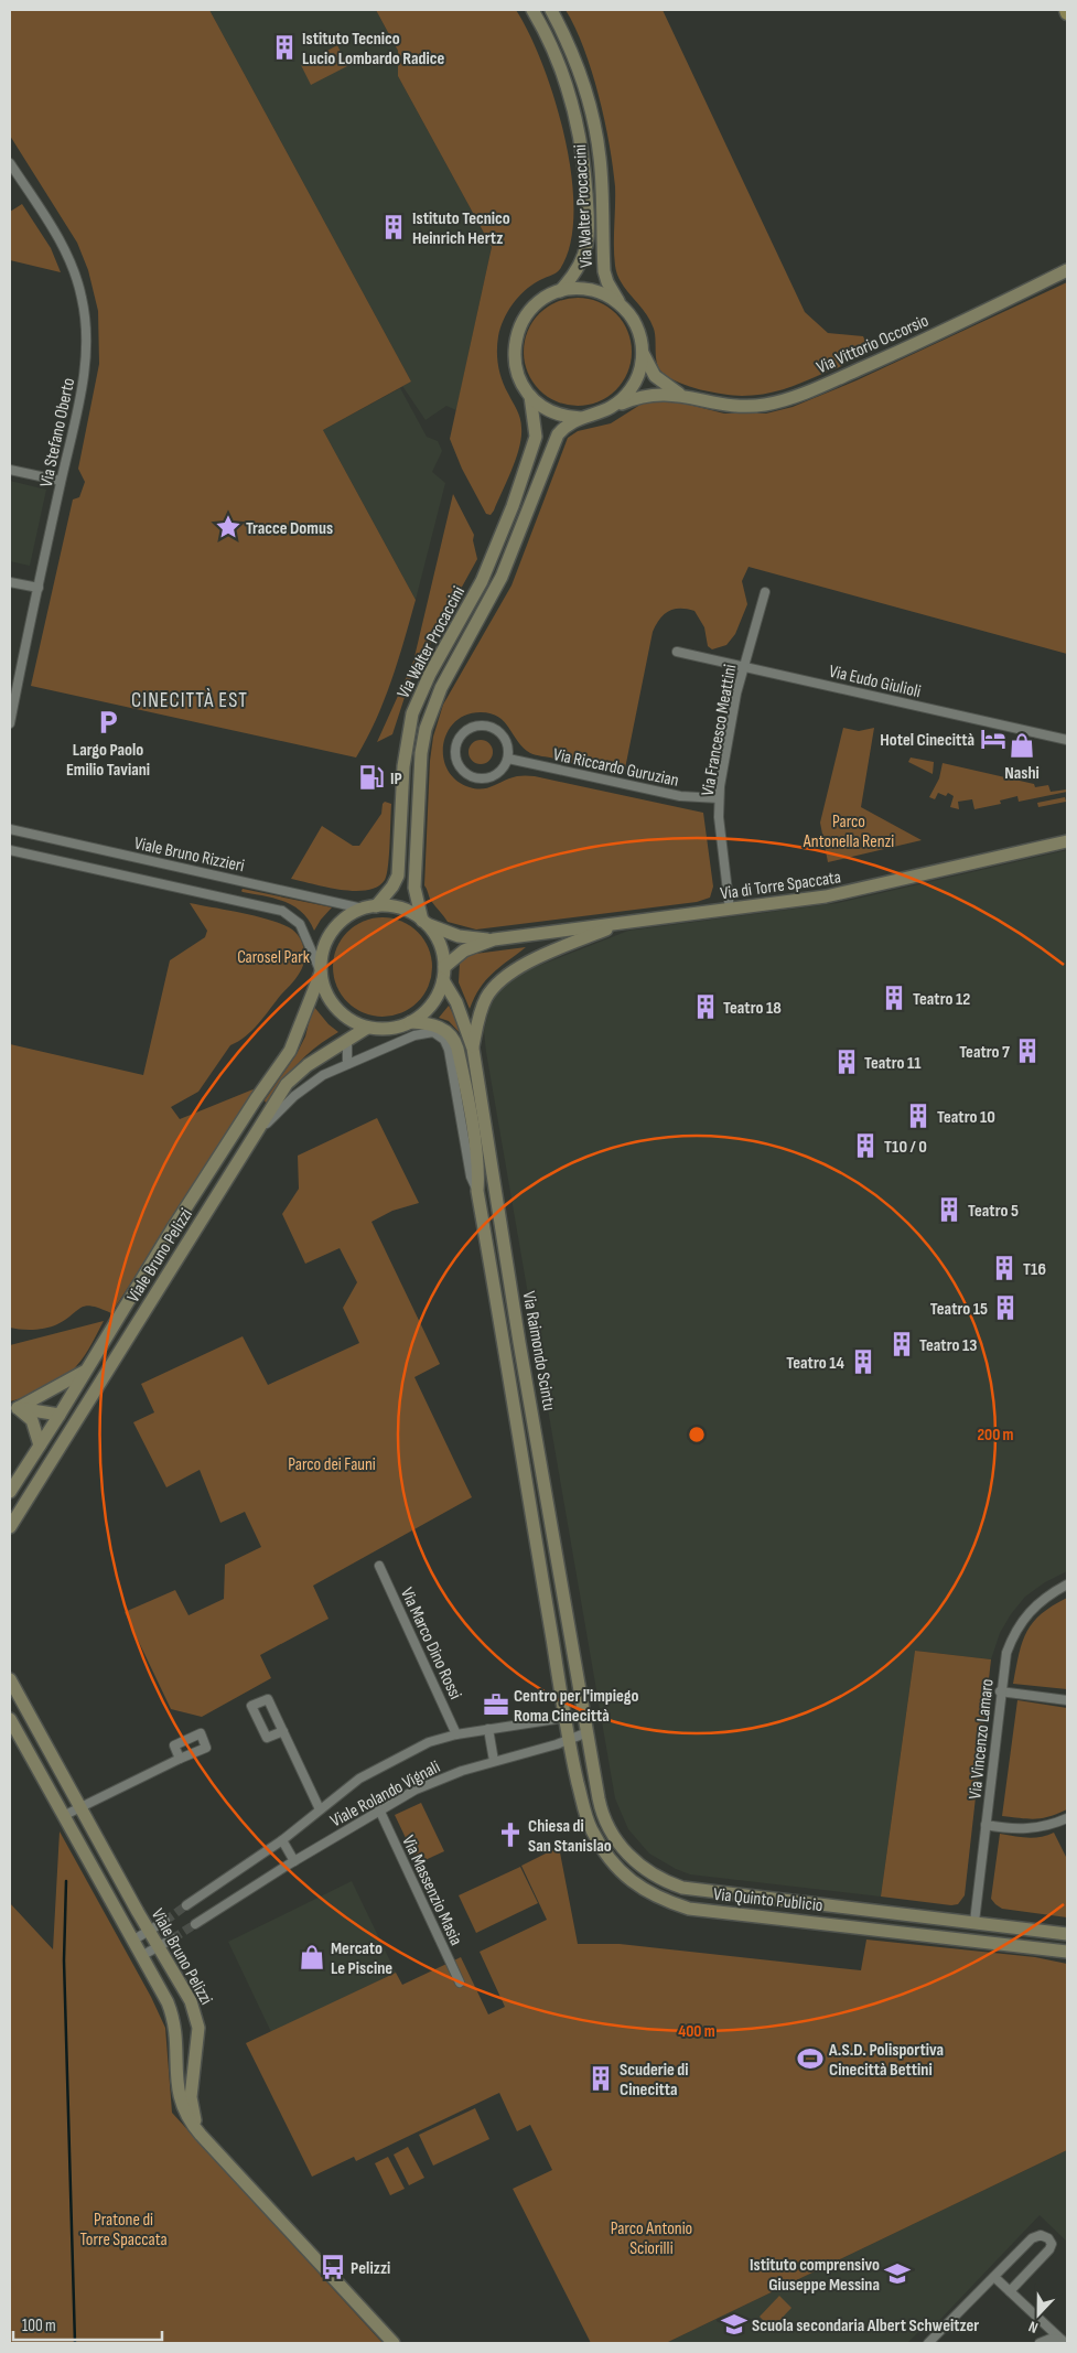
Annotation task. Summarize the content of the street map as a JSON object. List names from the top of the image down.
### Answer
{
  "streets": {
    "street": [
      "Via Walter Procaccini",
      "Via Vittorio Occorsio",
      "Via Stefano Oberto",
      "Via Eudo Giulioli",
      "Via Francesco Meattini",
      "Via Riccardo Guruzian",
      "Viale Bruno Rizzieri",
      "Via di Torre Spaccata",
      "Viale Bruno Pelizzi",
      "Via Raimondo Scintu",
      "Via Marco Dino Rossi",
      "Via Vincenzo Lamaro",
      "Viale Rolando Vignali",
      "Via Massenzio Masia",
      "Via Quinto Publicio"
    ]
  },
  "crossings": [
    ["Via Walter Procaccini", "Via Vittorio Occorsio"],
    ["Via Walter Procaccini", "Viale Bruno Rizzieri"],
    ["Via Walter Procaccini", "Via di Torre Spaccata"],
    ["Via Walter Procaccini", "Viale Bruno Pelizzi"],
    ["Via Walter Procaccini", "Via Raimondo Scintu"],
    ["Via Eudo Giulioli", "Via Francesco Meattini"],
    ["Via Francesco Meattini", "Via Riccardo Guruzian"],
    ["Via Francesco Meattini", "Via di Torre Spaccata"],
    ["Viale Bruno Rizzieri", "Via di Torre Spaccata"],
    ["Viale Bruno Rizzieri", "Viale Bruno Pelizzi"],
    ["Viale Bruno Rizzieri", "Via Raimondo Scintu"],
    ["Via di Torre Spaccata", "Viale Bruno Pelizzi"],
    ["Via di Torre Spaccata", "Via Raimondo Scintu"],
    ["Viale Bruno Pelizzi", "Via Raimondo Scintu"],
    ["Via Raimondo Scintu", "Viale Rolando Vignali"],
    ["Via Raimondo Scintu", "Via Quinto Publicio"],
    ["Via Marco Dino Rossi", "Viale Rolando Vignali"],
    ["Via Vincenzo Lamaro", "Via Quinto Publicio"],
    ["Viale Rolando Vignali", "Via Massenzio Masia"],
    ["Viale Rolando Vignali", "Via Quinto Publicio"]
  ],
  "districts": ["CINECITTÀ EST"],
  "parks": [
    "Parco Antonella Renzi",
    "Carosel Park",
    "Parco dei Fauni",
    "Pratone di Torre Spaccata",
    "Parco Antonio Sciorilli"
  ],
  "places": {
    "building": [
      "Istituto Tecnico Lucio Lombardo Radice",
      "Istituto Tecnico Heinrich Hertz",
      "Teatro 12",
      "Teatro 18",
      "Teatro 7",
      "Teatro 11",
      "Teatro 10",
      "T10 / 0",
      "Teatro 5",
      "T16",
      "Teatro 15",
      "Teatro 13",
      "Teatro 14",
      "Scuderie di Cinecitta"
    ],
    "place": ["Tracce Domus"],
    "parking": ["Largo Paolo Emilio Taviani"],
    "hotel": ["Hotel Cinecittà"],
    "shop": ["Nashi", "Mercato Le Piscine"],
    "fuel station": ["IP"],
    "office": ["Centro per l'impiego Roma Cinecittà"],
    "church": ["Chiesa di San Stanislao"],
    "sports": ["A.S.D. Polisportiva Cinecittà Bettini"],
    "bus stop": ["Pelizzi"],
    "school or university": ["Istituto comprensivo Giuseppe Messina", "Scuola secondaria Albert Schweitzer"]
  },
  "scale_bar": "100 m",
  "north": "bottom",
  "rings": ["200 m", "400 m"]
}
